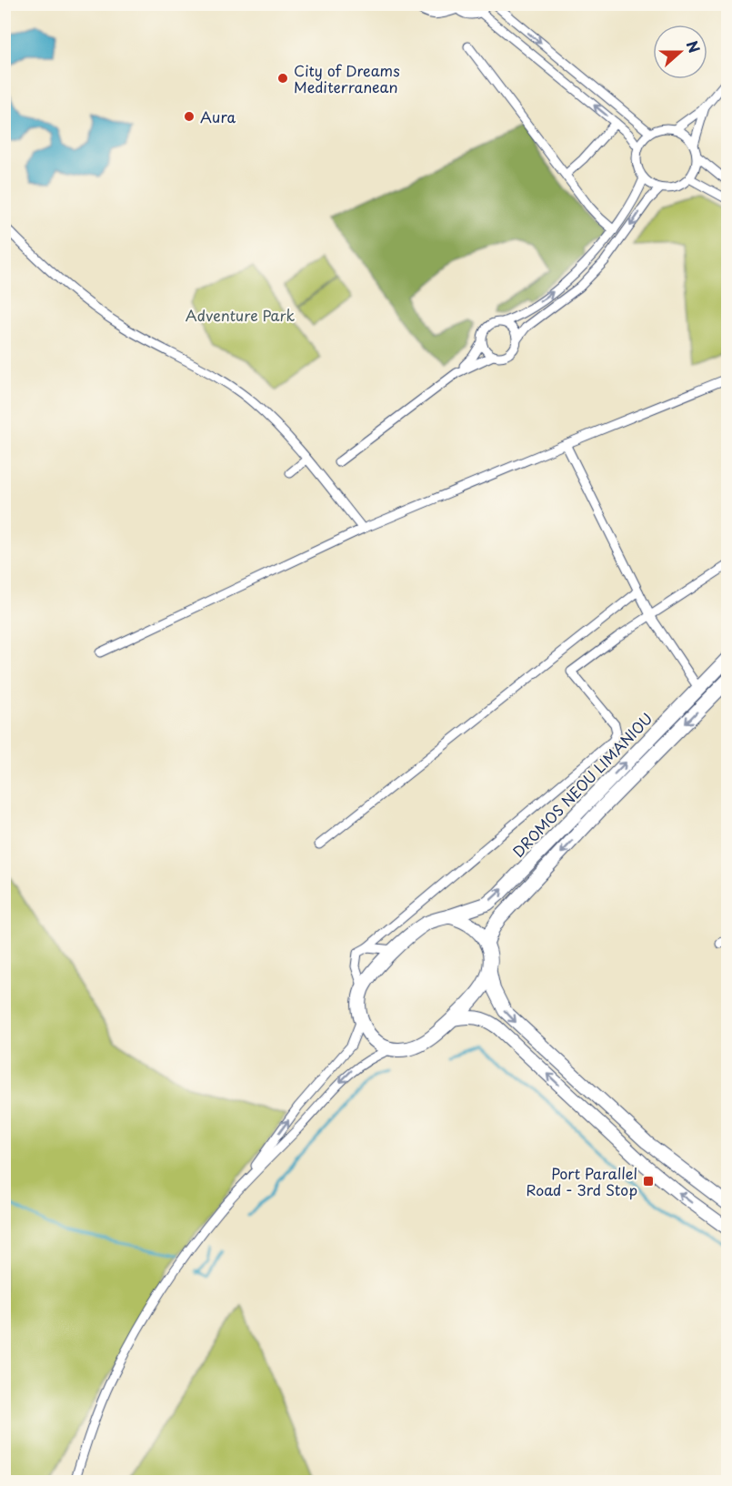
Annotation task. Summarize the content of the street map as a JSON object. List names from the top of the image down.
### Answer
{
  "streets": {
    "main road": ["DROMOS NEOU LIMANIOU"]
  },
  "parks": ["Adventure Park"],
  "places": {
    "other": ["City of Dreams Mediterranean", "Aura"],
    "transit": ["Port Parallel Road - 3rd Stop"]
  },
  "north": "right"
}
